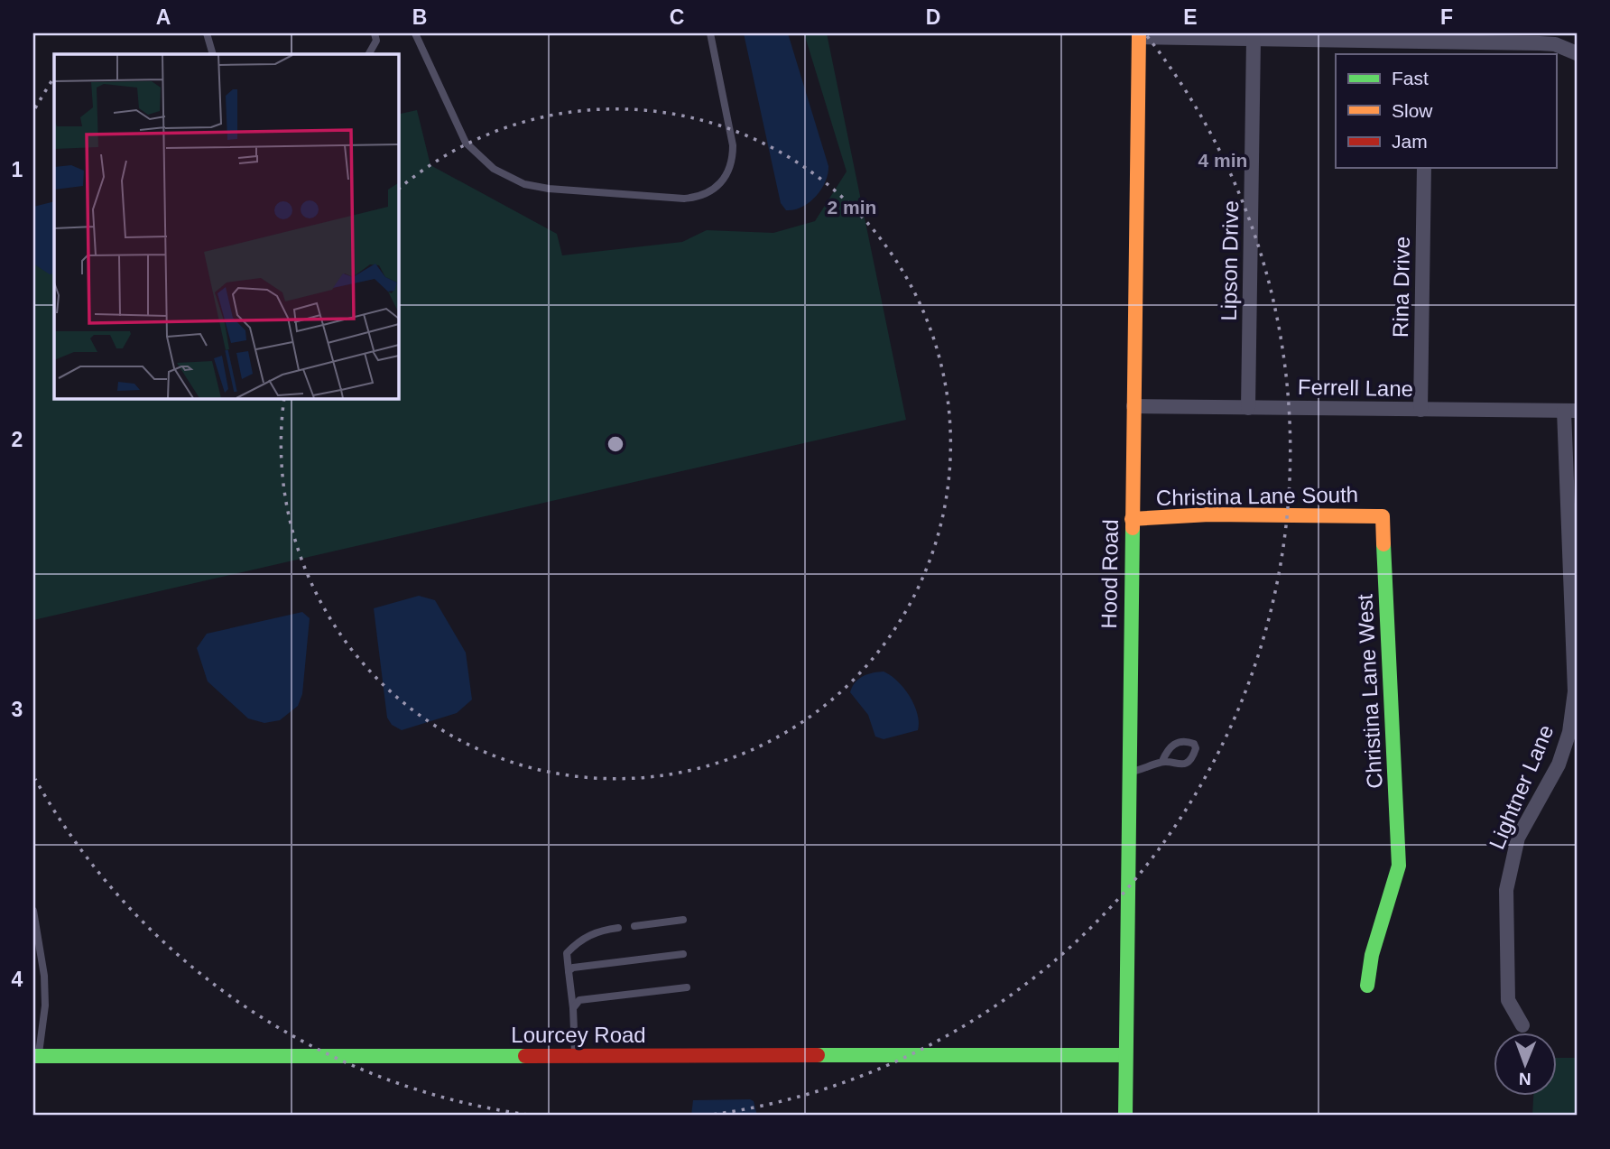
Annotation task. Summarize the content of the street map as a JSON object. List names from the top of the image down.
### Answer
{
  "streets": {
    "street": [
      "Lipson Drive",
      "Rina Drive",
      "Ferrell Lane",
      "Christina Lane South",
      "Hood Road",
      "Christina Lane West",
      "Lightner Lane",
      "Lourcey Road"
    ]
  },
  "crossings": [
    ["Lipson Drive", "Ferrell Lane"],
    ["Rina Drive", "Ferrell Lane"],
    ["Ferrell Lane", "Hood Road"],
    ["Ferrell Lane", "Lightner Lane"],
    ["Christina Lane South", "Hood Road"],
    ["Christina Lane South", "Christina Lane West"],
    ["Hood Road", "Lourcey Road"]
  ],
  "legend": ["Fast", "Slow", "Jam"],
  "north": "bottom",
  "grid": {
    "columns": [
      "A",
      "B",
      "C",
      "D",
      "E",
      "F"
    ],
    "rows": [
      "1",
      "2",
      "3",
      "4"
    ]
  },
  "rings": ["4 min", "2 min"]
}
